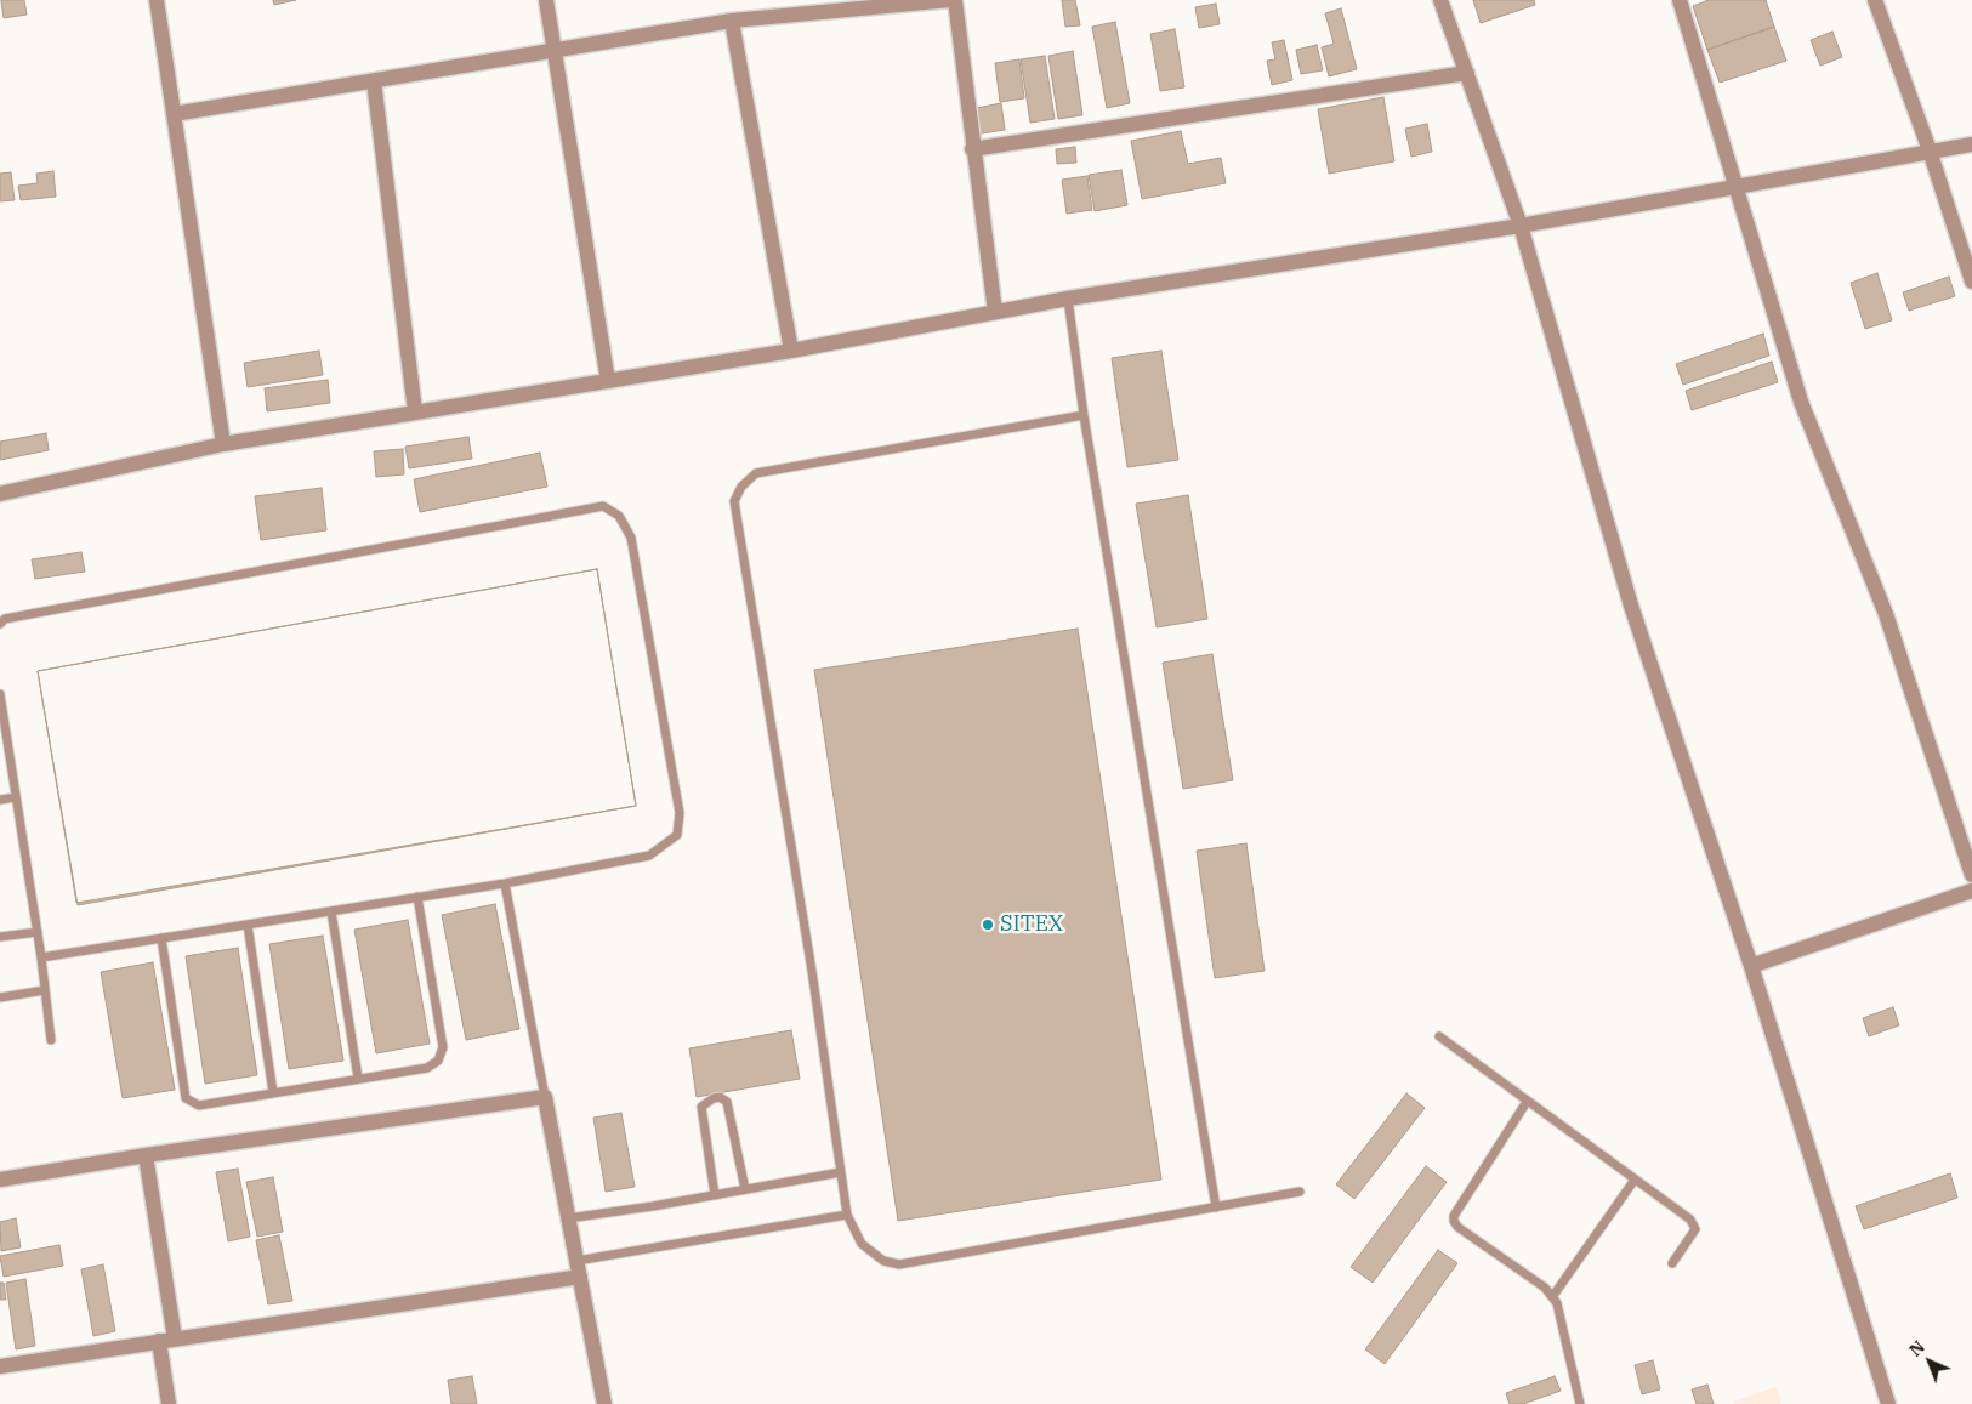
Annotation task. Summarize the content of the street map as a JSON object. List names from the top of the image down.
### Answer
{
  "places": ["SITEX"],
  "north": "top left"
}
